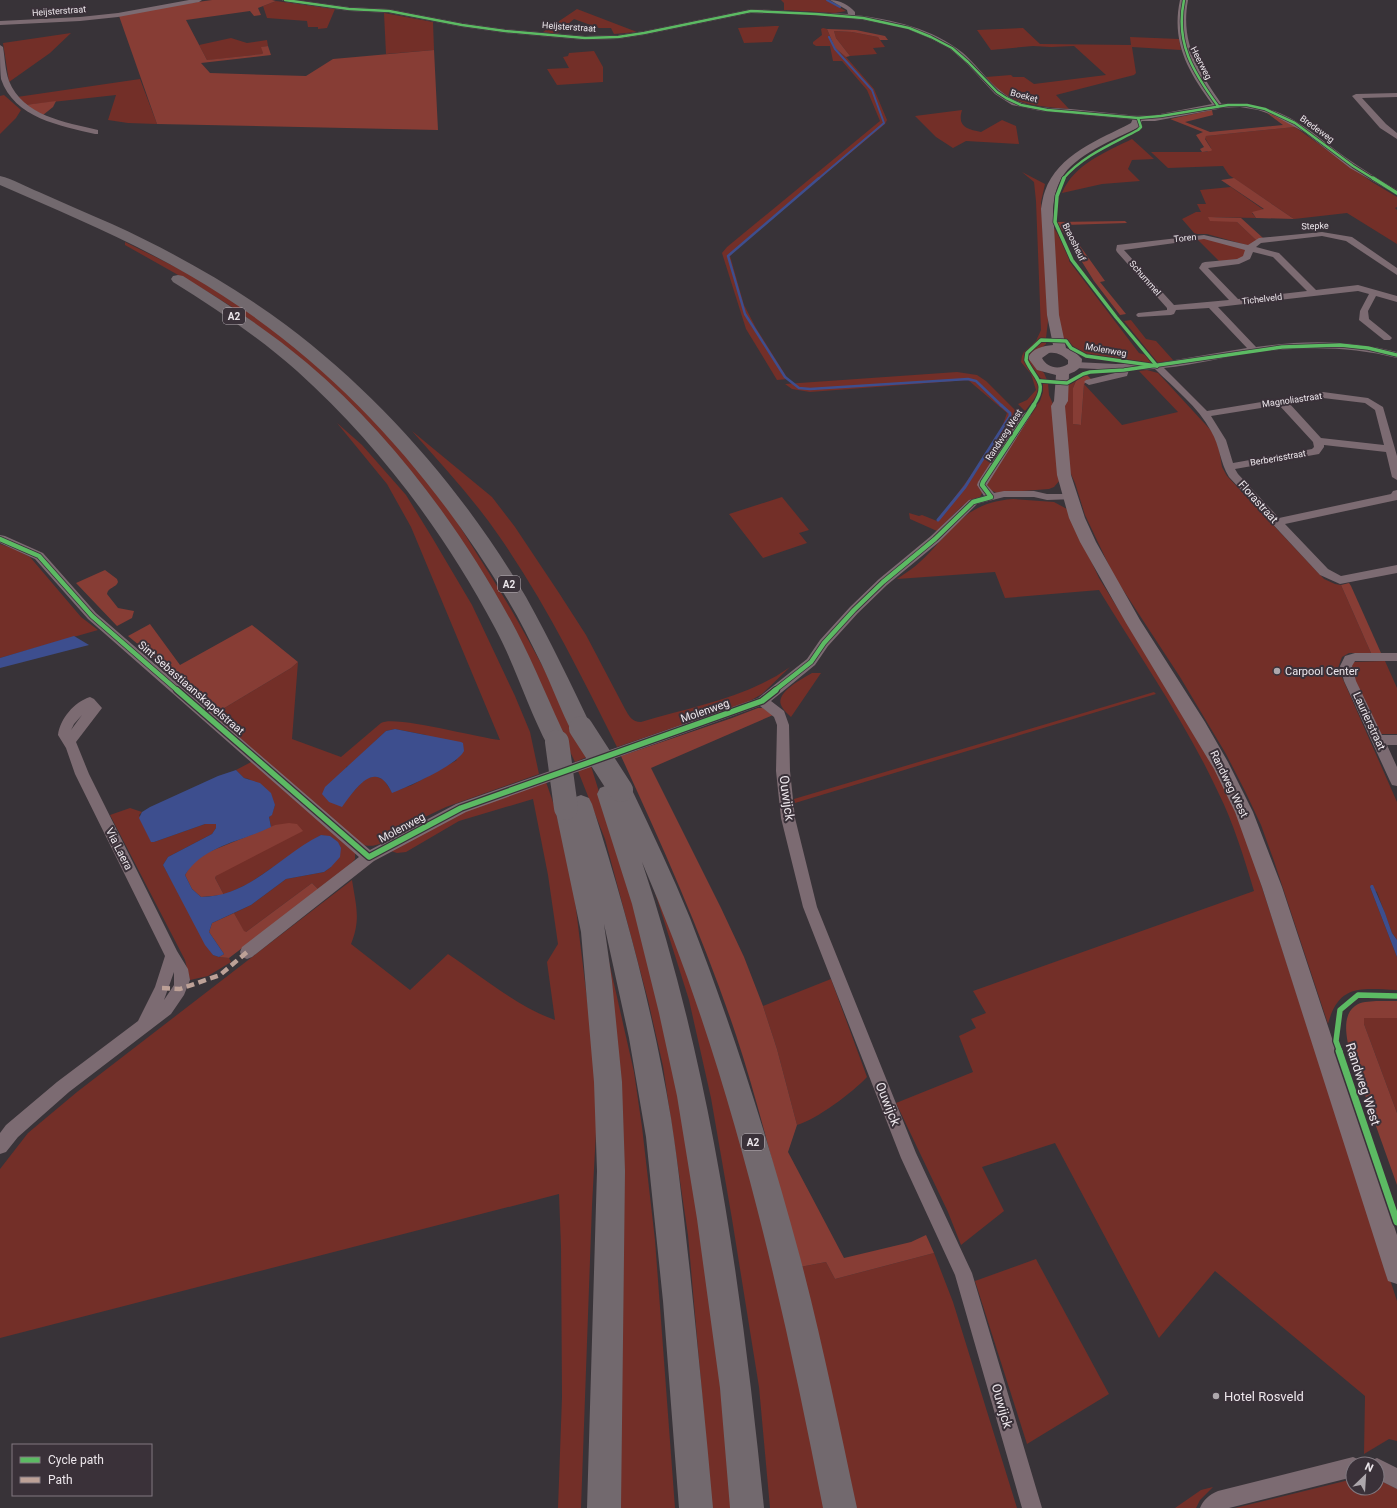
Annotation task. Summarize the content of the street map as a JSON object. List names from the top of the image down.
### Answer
{
  "streets": {
    "highway": ["A2"],
    "street": [
      "Heijsterstraat",
      "Heerweg",
      "Boeket",
      "Bredeweg",
      "Stepke",
      "Toren",
      "Schummel",
      "Tichelveld",
      "Molenweg",
      "Magnoliastraat",
      "Randweg West",
      "Berberisstraat",
      "Florastraat",
      "Sint Sebastiaanskapelstraat",
      "Laurierstraat",
      "Ouwijck",
      "Via Laera"
    ],
    "cycle path": ["Braosheuf"]
  },
  "crossings": [
    ["Heijsterstraat", "Boeket"],
    ["Heerweg", "Boeket"],
    ["Heerweg", "Bredeweg"],
    ["Boeket", "Bredeweg"],
    ["Stepke", "Toren"],
    ["Toren", "Schummel"],
    ["Toren", "Tichelveld"],
    ["Schummel", "Tichelveld"],
    ["Molenweg", "Randweg West"],
    ["Molenweg", "Florastraat"],
    ["Molenweg", "Sint Sebastiaanskapelstraat"],
    ["Molenweg", "Ouwijck"],
    ["Magnoliastraat", "Berberisstraat"],
    ["Magnoliastraat", "Florastraat"],
    ["Berberisstraat", "Florastraat"]
  ],
  "places": ["Carpool Center", "Hotel Rosveld"],
  "legend": ["Cycle path", "Path"],
  "north": "top right"
}
